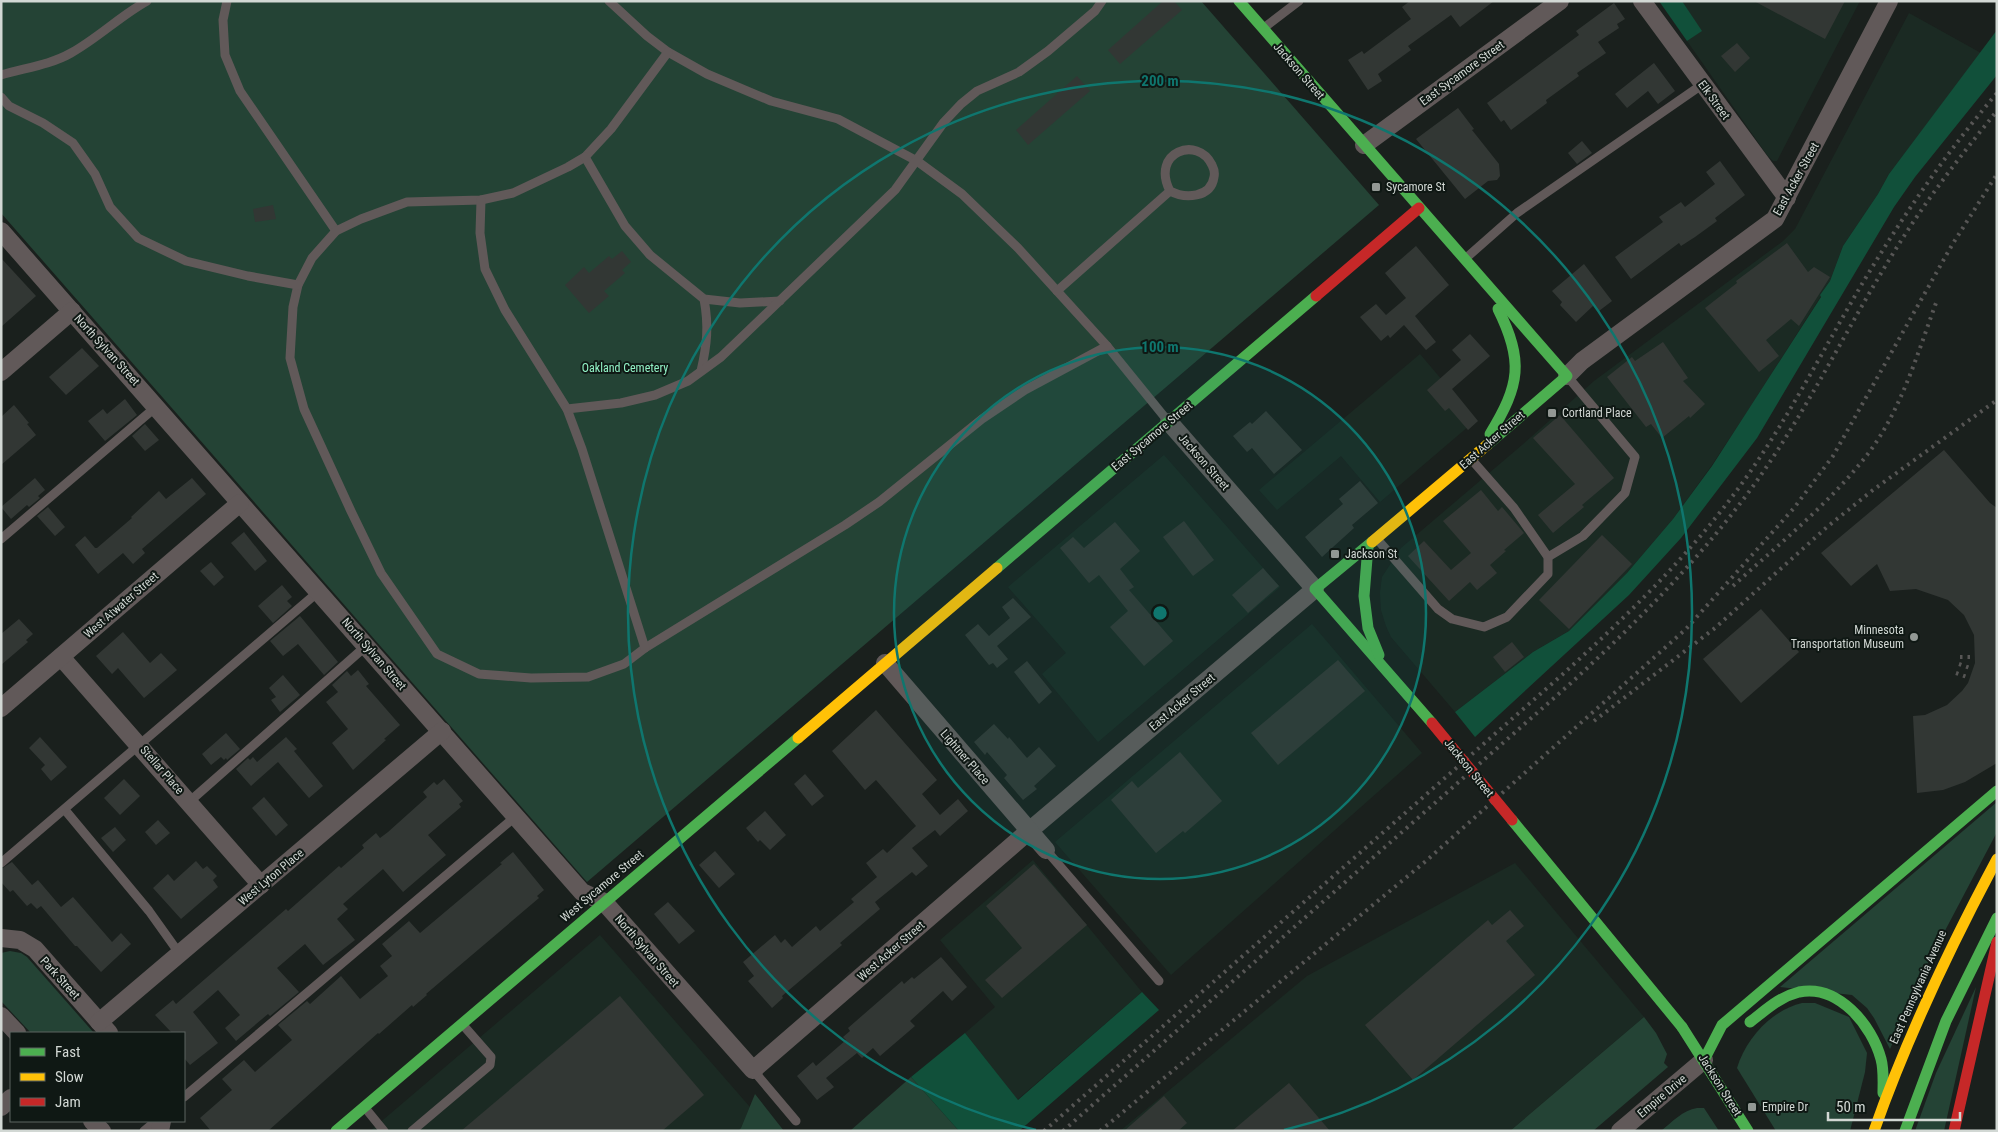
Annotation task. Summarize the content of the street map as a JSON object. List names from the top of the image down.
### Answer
{
  "streets": {
    "street": [
      "Jackson Street",
      "East Sycamore Street",
      "Elk Street",
      "East Acker Street",
      "North Sylvan Street",
      "West Atwater Street",
      "Lightner Place",
      "Stellar Place",
      "West Lyton Place",
      "West Sycamore Street",
      "West Acker Street",
      "Park Street",
      "East Pennsylvania Avenue",
      "Empire Drive"
    ]
  },
  "crossings": [
    ["Jackson Street", "East Sycamore Street"],
    ["Jackson Street", "East Acker Street"],
    ["Jackson Street", "Empire Drive"],
    ["East Sycamore Street", "Lightner Place"],
    ["East Sycamore Street", "West Sycamore Street"],
    ["Elk Street", "East Acker Street"],
    ["East Acker Street", "Lightner Place"],
    ["East Acker Street", "West Acker Street"],
    ["North Sylvan Street", "West Atwater Street"],
    ["North Sylvan Street", "West Lyton Place"],
    ["North Sylvan Street", "West Sycamore Street"],
    ["North Sylvan Street", "West Acker Street"],
    ["West Atwater Street", "Stellar Place"],
    ["Lightner Place", "West Sycamore Street"],
    ["Lightner Place", "West Acker Street"],
    ["Stellar Place", "West Lyton Place"],
    ["West Lyton Place", "Park Street"]
  ],
  "parks": ["Oakland Cemetery"],
  "places": {
    "transit": [
      "Sycamore St",
      "Cortland Place",
      "Jackson St",
      "Empire Dr"
    ],
    "other": ["Minnesota Transportation Museum"]
  },
  "legend": ["Fast", "Slow", "Jam"],
  "scale_bar": "50 m",
  "rings": ["200 m", "100 m"]
}
